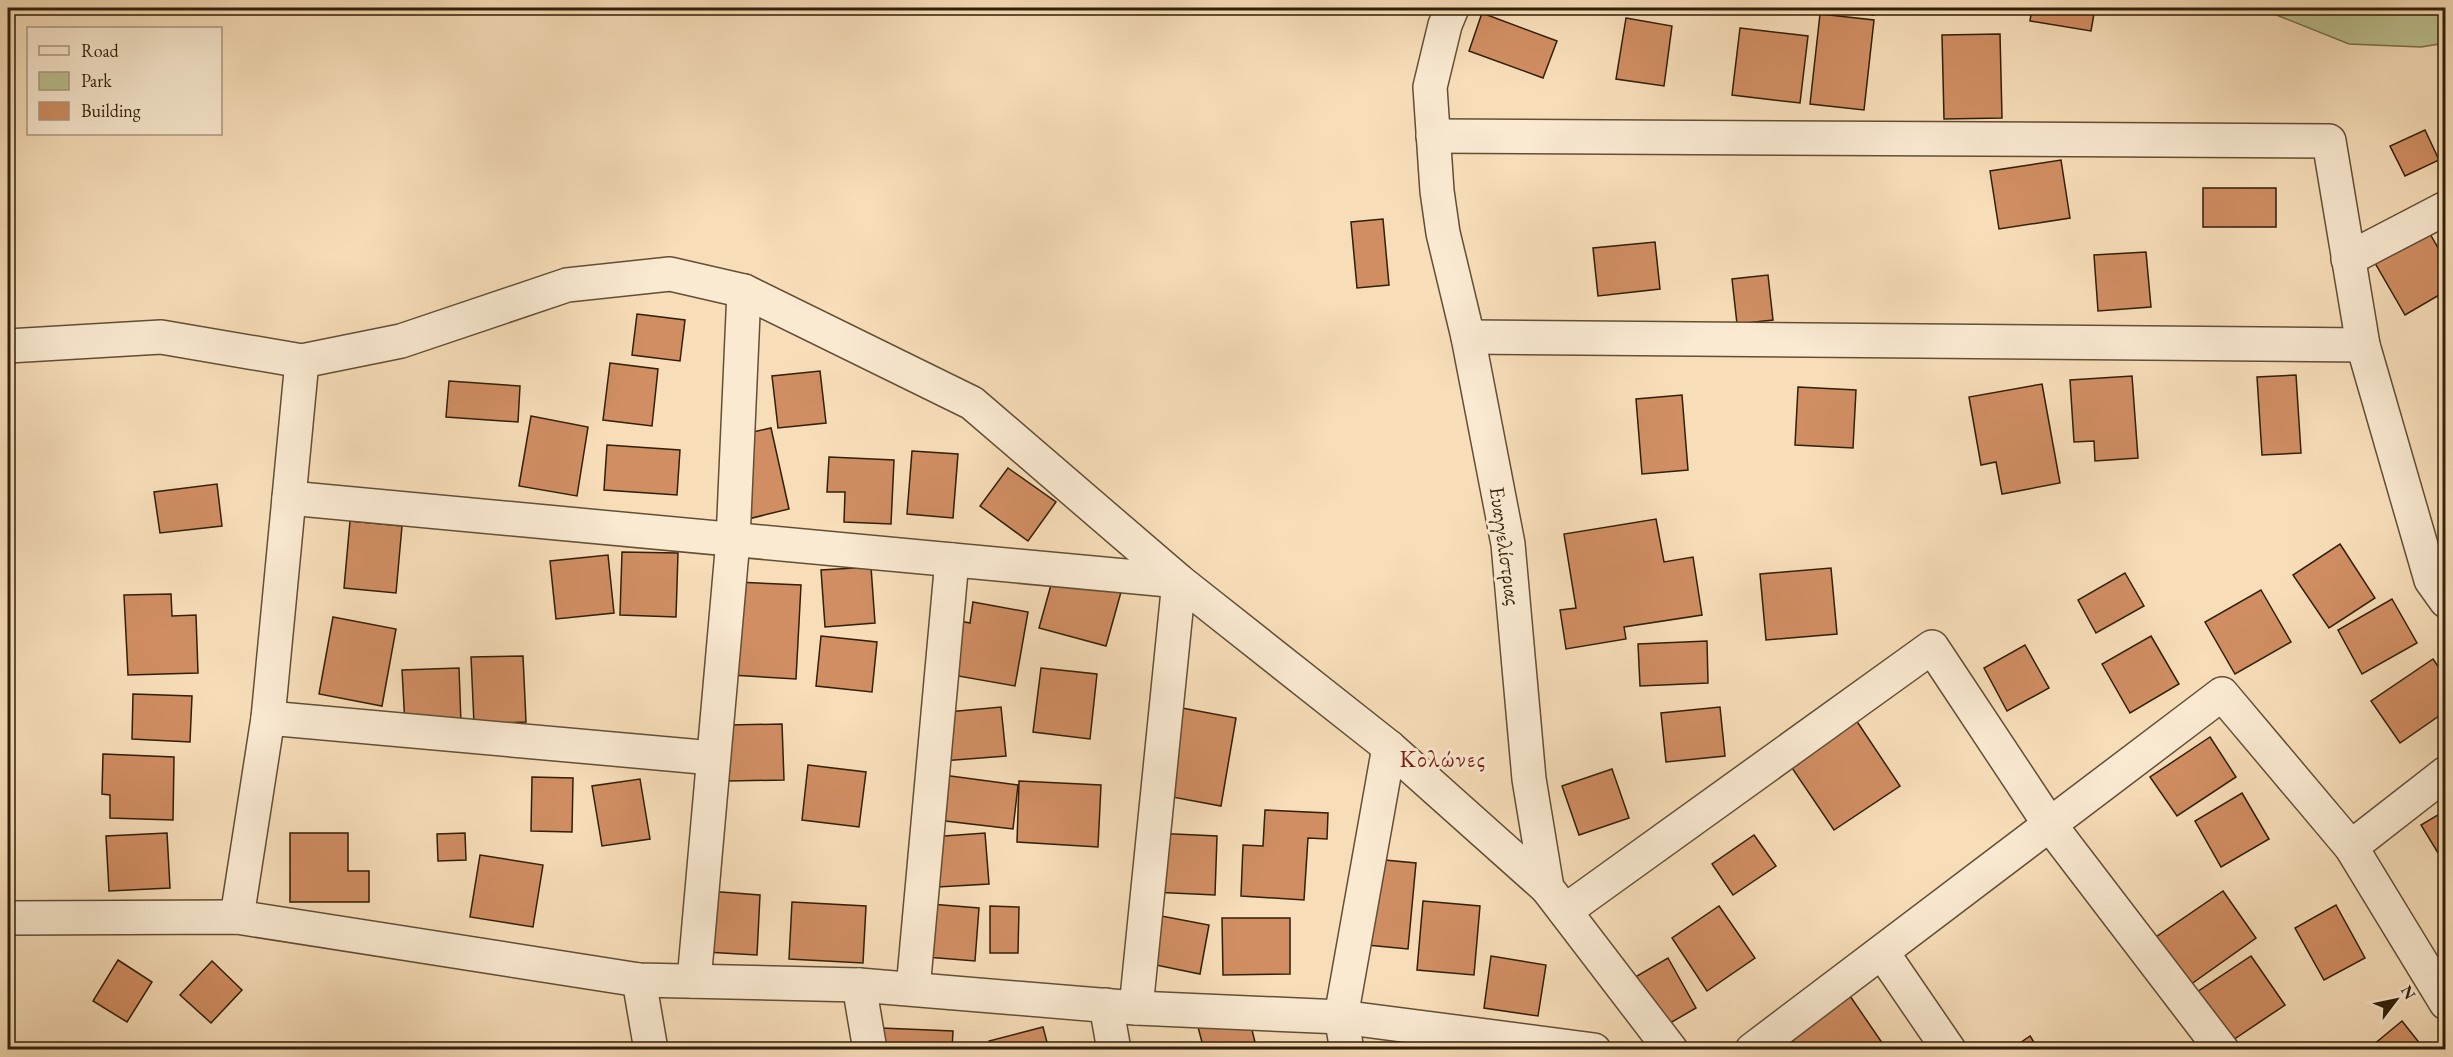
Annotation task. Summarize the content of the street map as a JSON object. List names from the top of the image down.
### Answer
{
  "streets": {
    "street": ["Ευαγγελίστριας"]
  },
  "districts": ["Κολώνες"],
  "legend": ["Road", "Park", "Building"],
  "north": "top right"
}
